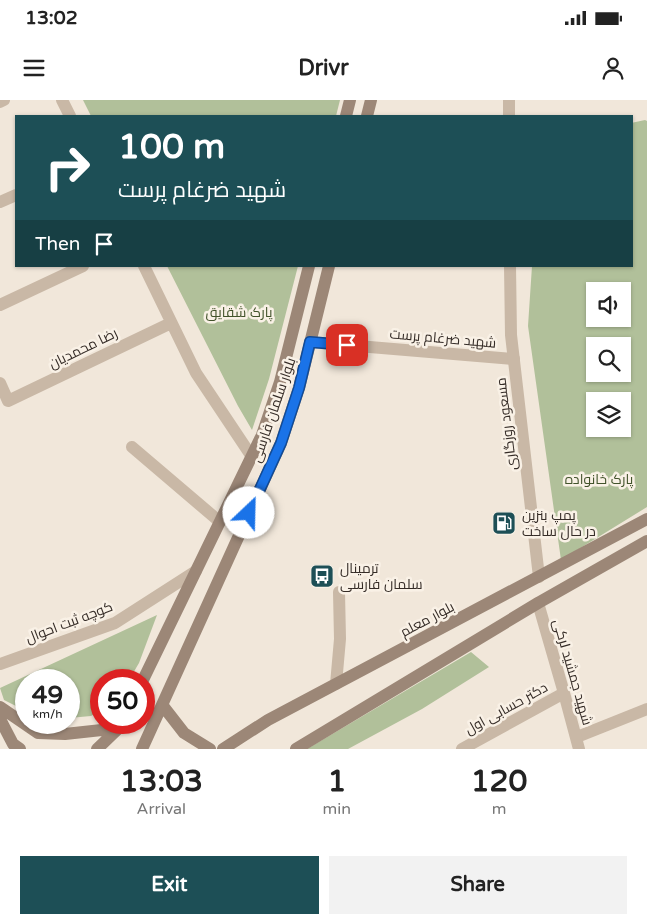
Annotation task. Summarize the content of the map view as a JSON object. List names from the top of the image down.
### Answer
{
  "streets": {
    "main road": ["بلوار سلمان فارسی", "بلوار معلم"],
    "street": [
      "شهید ضرغام پرست",
      "رضا محمدیان",
      "مسعود روزگاری",
      "کوچه ثبت احوال",
      "شهید جمشید لرکی",
      "دکتر حسابی اول"
    ]
  },
  "crossings": [
    ["شهید ضرغام پرست", "بلوار سلمان فارسی"],
    ["شهید ضرغام پرست", "مسعود روزگاری"],
    ["بلوار سلمان فارسی", "کوچه ثبت احوال"],
    ["مسعود روزگاری", "بلوار معلم"],
    ["شهید جمشید لرکی", "دکتر حسابی اول"]
  ],
  "parks": ["پارک شقایق", "پارک خانواده"],
  "places": {
    "fuel station": ["پمپ بنزین در حال ساخت"],
    "bus stop": ["ترمینال سلمان فارسی"]
  },
  "page": {
    "status": "13:02",
    "header": "Drivr",
    "turn": ["100 m", "شهید ضرغام پرست"],
    "then": "Then",
    "speed": "49 km/h",
    "limit": "50",
    "eta": [
      "13:03",
      "Arrival",
      "1",
      "min",
      "120",
      "m"
    ],
    "buttons": ["Exit", "Share"]
  }
}
